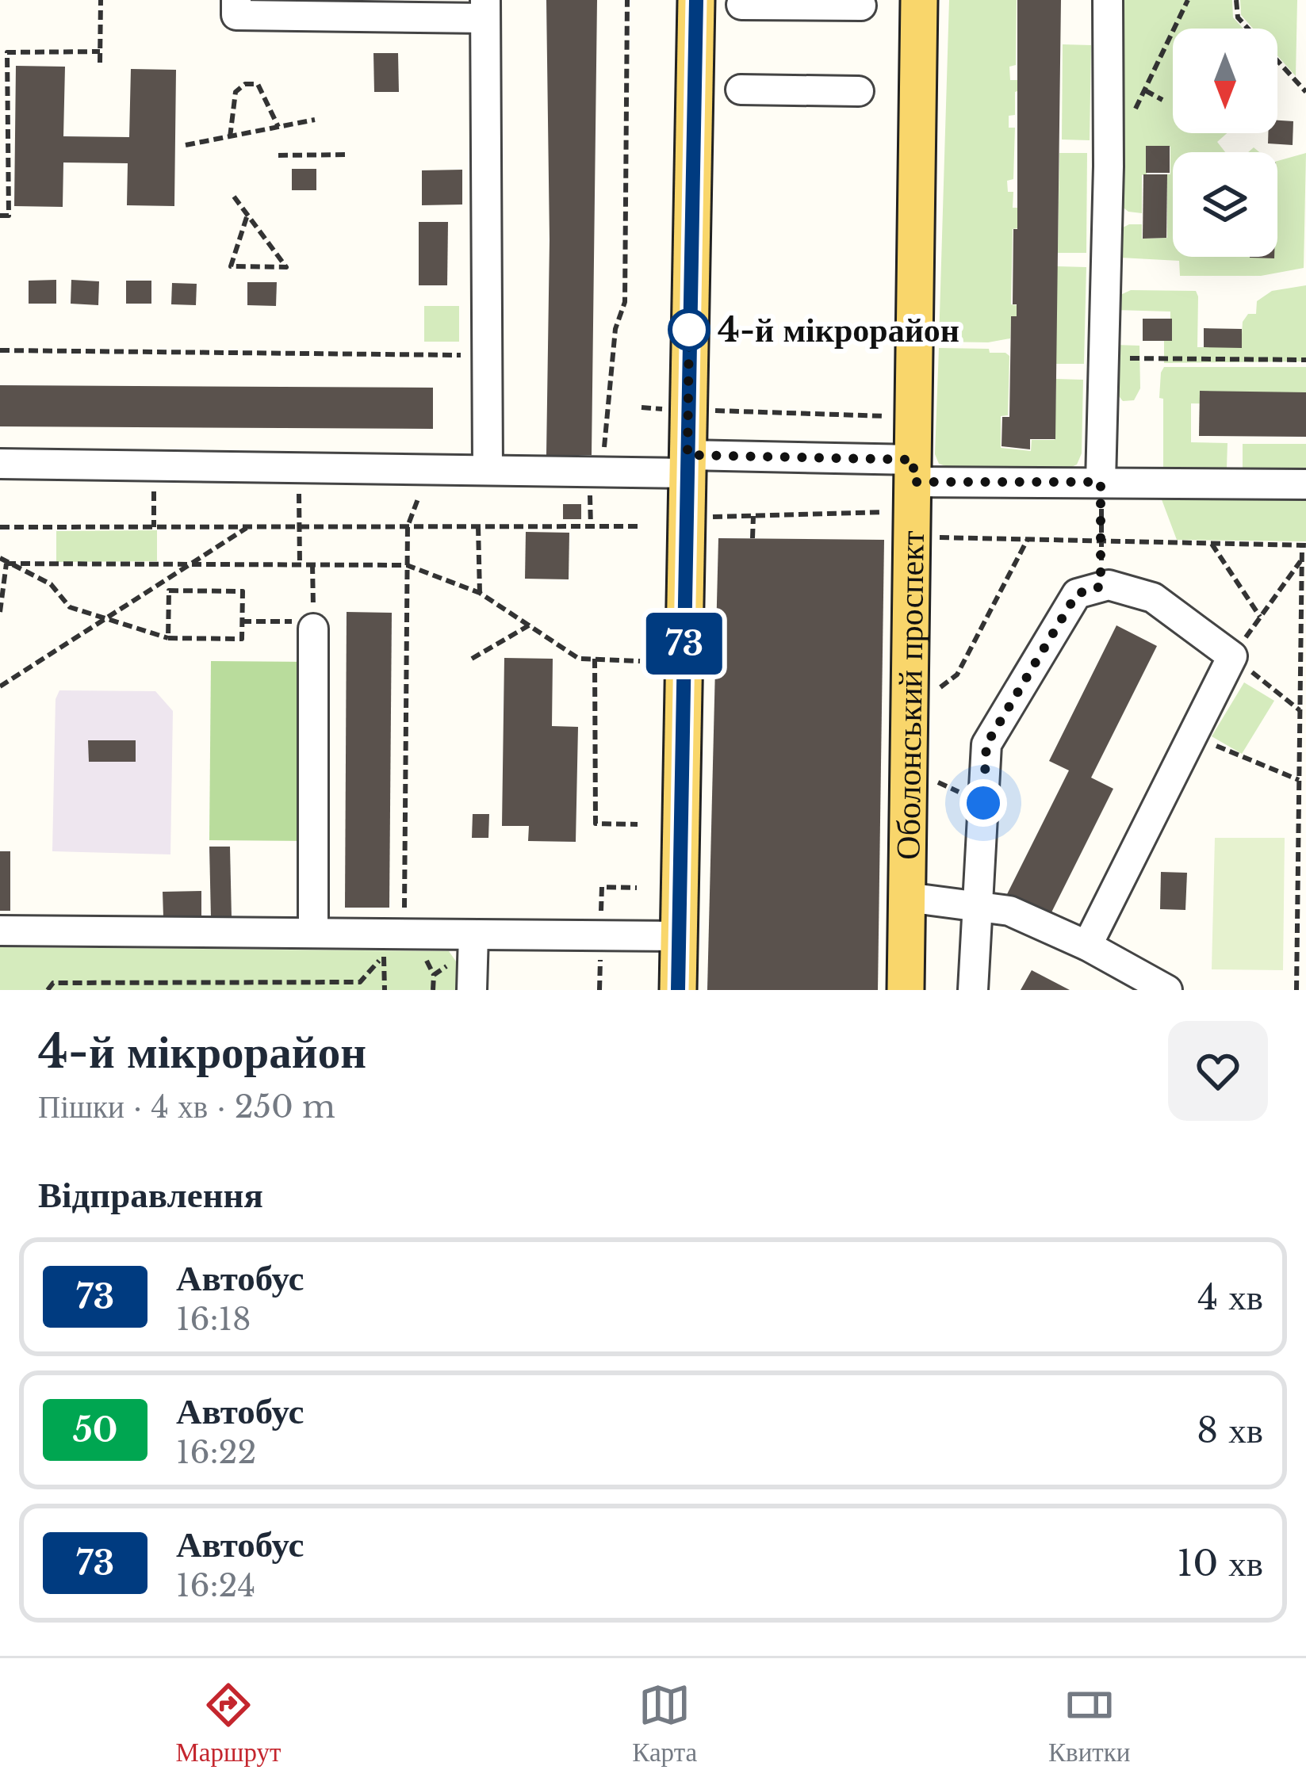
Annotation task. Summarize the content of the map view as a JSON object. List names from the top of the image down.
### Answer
{
  "streets": {
    "main road": ["Оболонський проспект"]
  },
  "places": ["4-й мікрорайон"],
  "lines": ["bus line 73"],
  "north": "bottom",
  "page": {
    "on_map": "73",
    "heading": [
      ["4-й мікрорайон", "Пішки · 4 хв · 250 m"],
      "Відправлення"
    ],
    "list": [
      {
        "mark": "73",
        "name": "Автобус",
        "note": "16:18",
        "value": "4 хв"
      },
      {
        "mark": "50",
        "name": "Автобус",
        "note": "16:22",
        "value": "8 хв"
      },
      {
        "mark": "73",
        "name": "Автобус",
        "note": "16:24",
        "value": "10 хв"
      }
    ],
    "tabs": ["Маршрут", "Карта", "Квитки"]
  }
}
